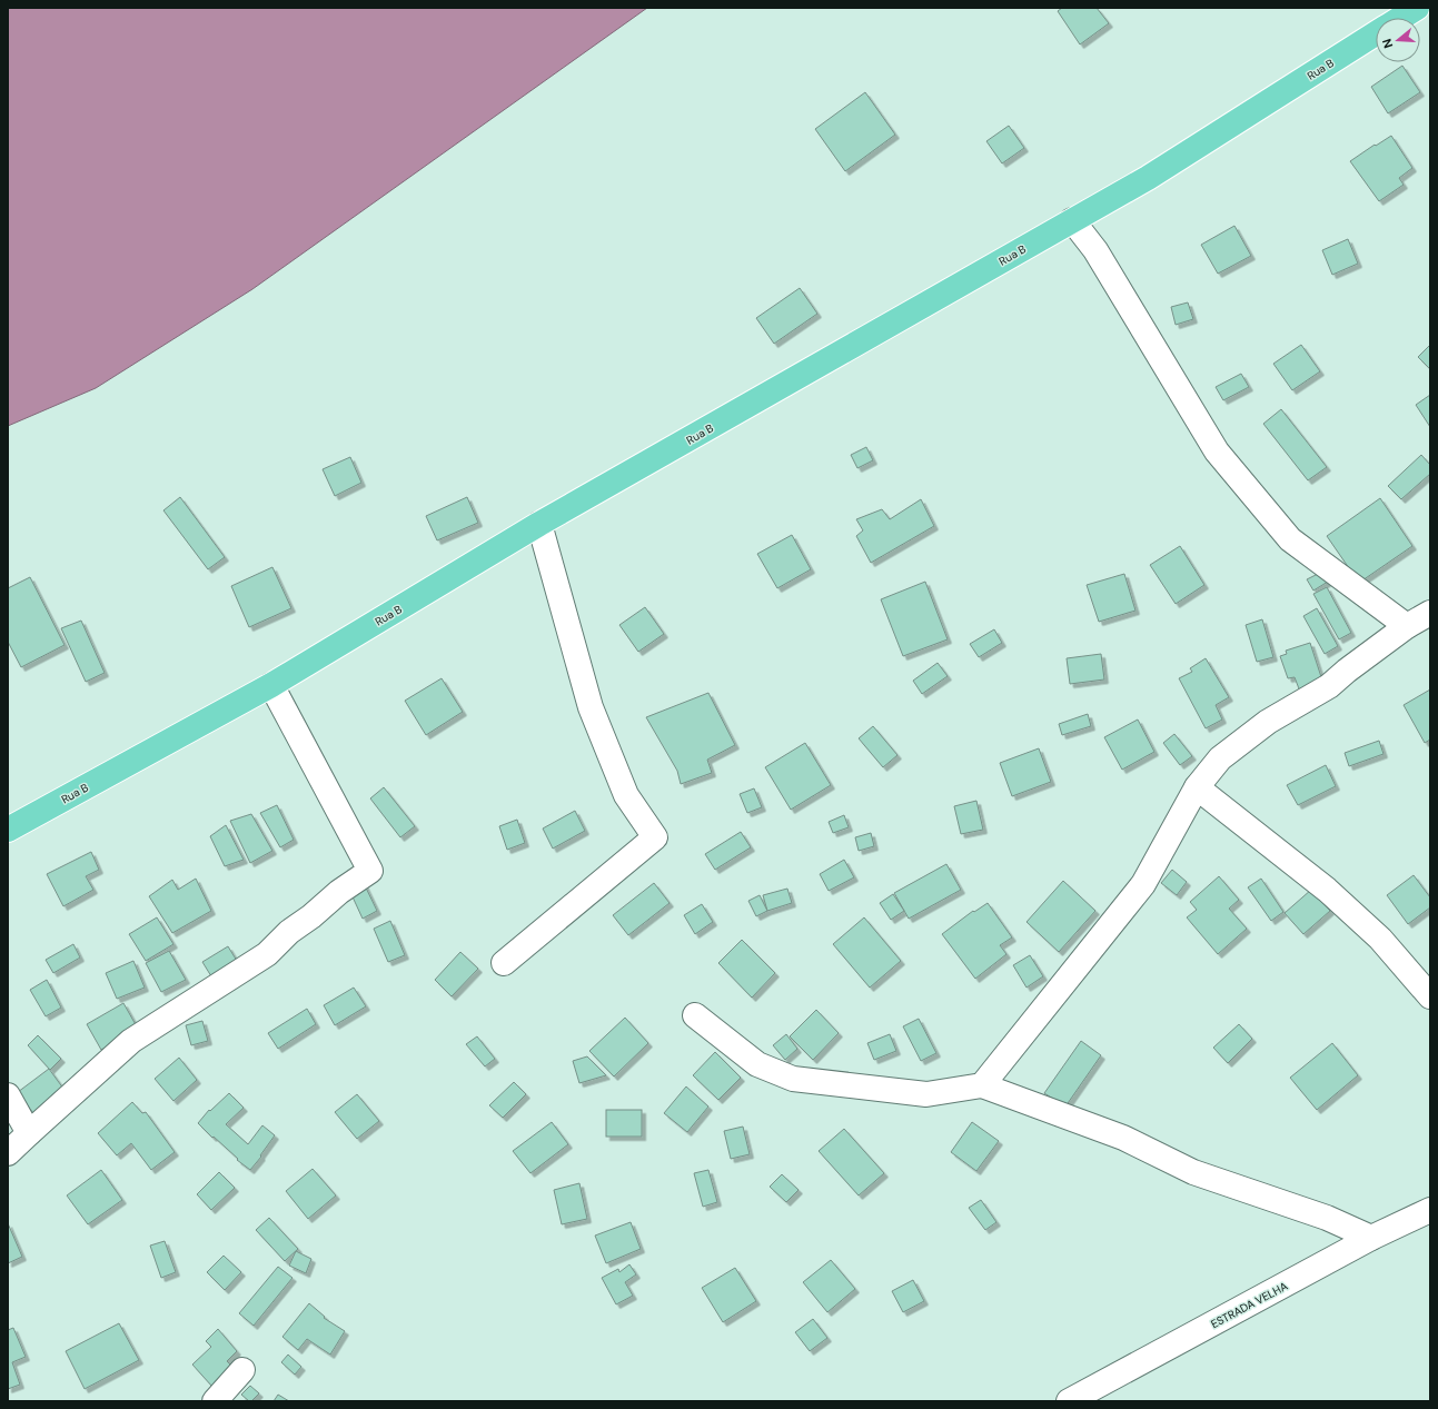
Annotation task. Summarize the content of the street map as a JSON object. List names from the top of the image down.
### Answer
{
  "streets": {
    "main road": ["Rua B"],
    "street": ["ESTRADA VELHA"]
  },
  "north": "left"
}
